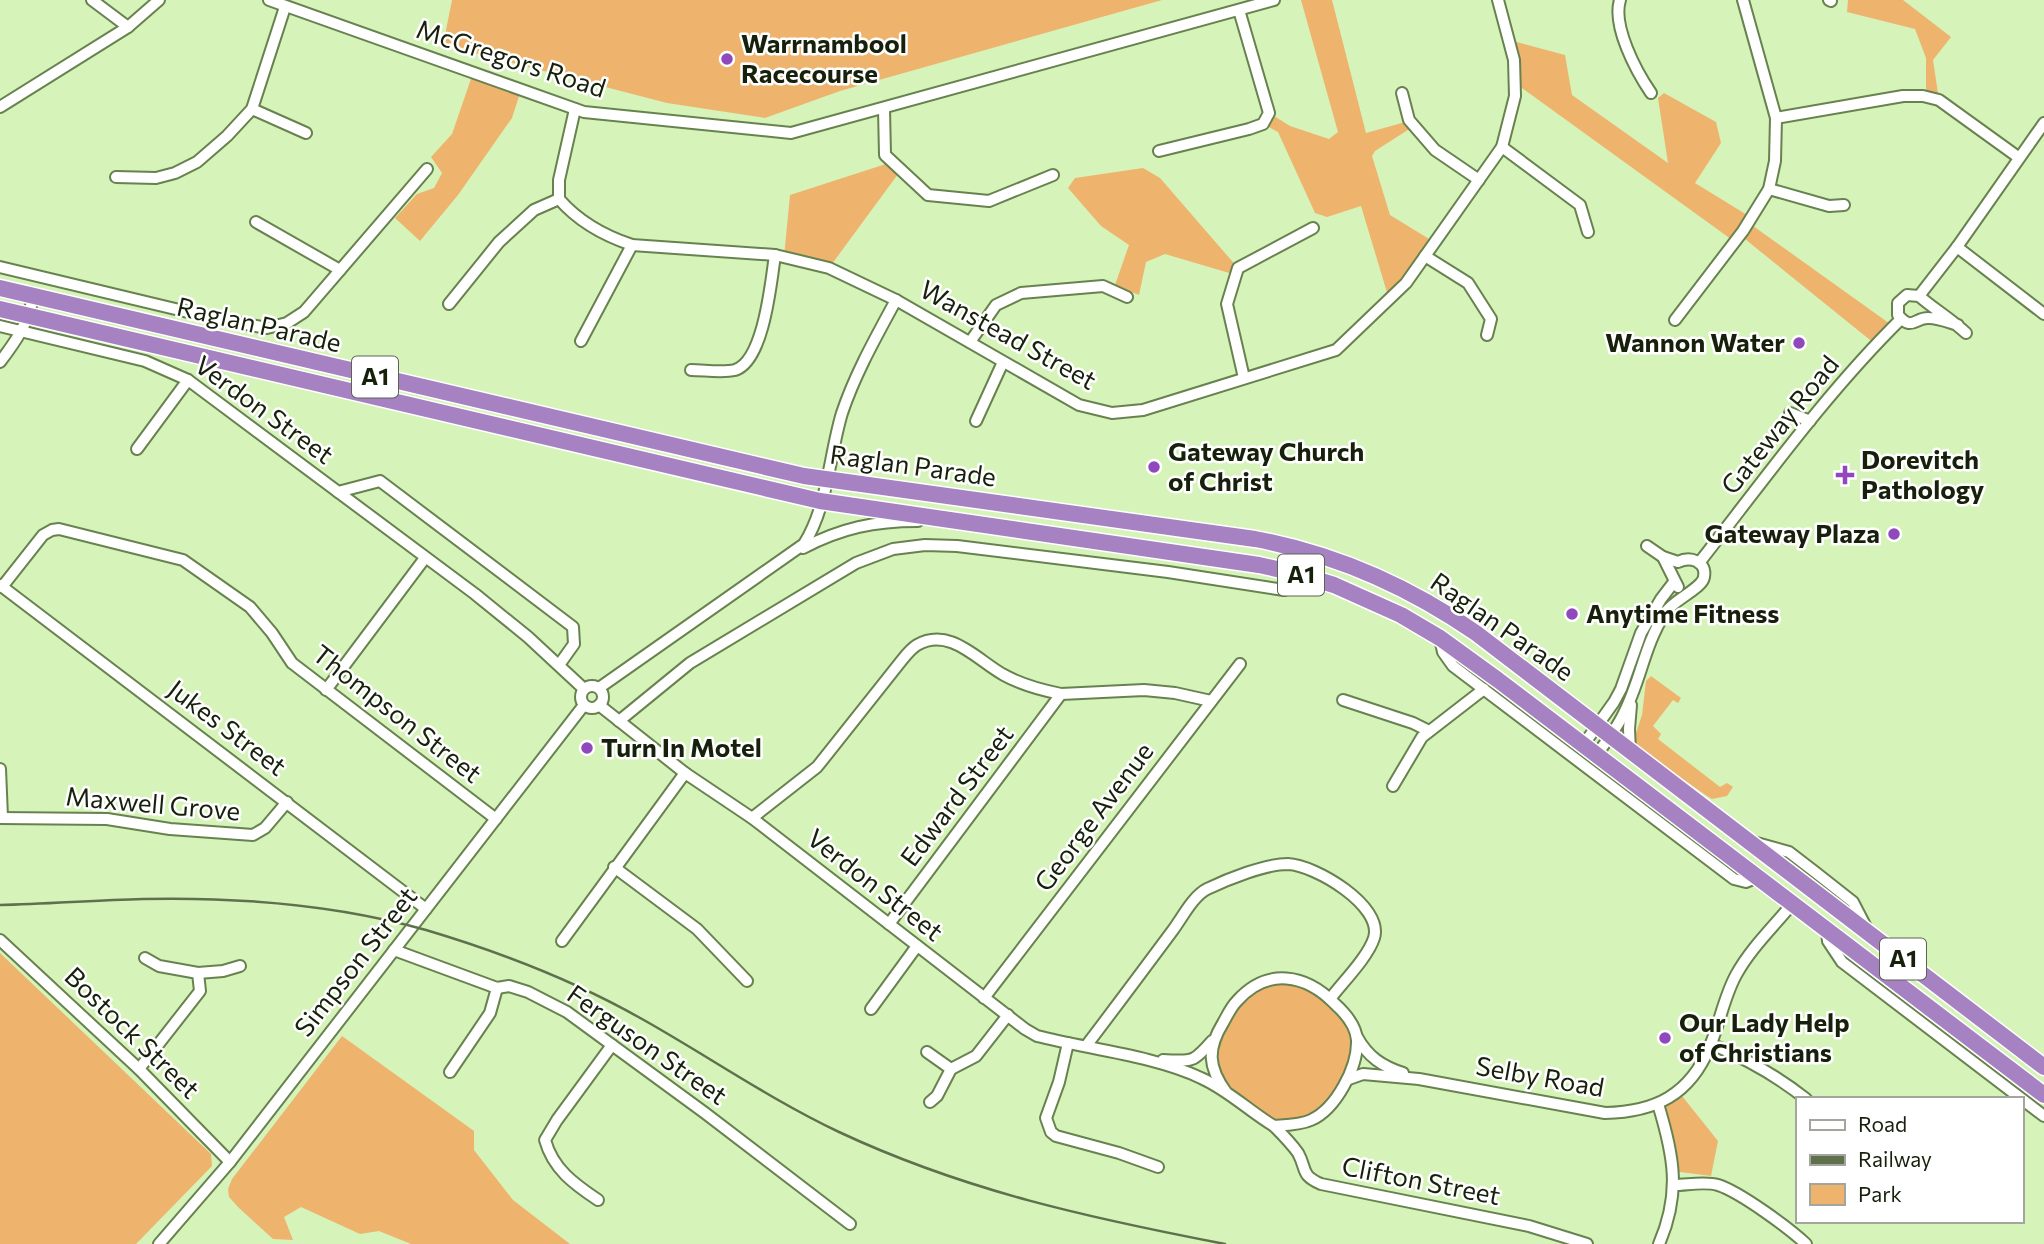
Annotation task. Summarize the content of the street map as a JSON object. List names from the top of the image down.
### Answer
{
  "streets": {
    "highway": ["Raglan Parade", "A1"],
    "street": [
      "McGregors Road",
      "Wanstead Street",
      "Verdon Street",
      "Gateway Road",
      "Thompson Street",
      "Jukes Street",
      "Edward Street",
      "Maxwell Grove",
      "George Avenue",
      "Simpson Street",
      "Bostock Street",
      "Ferguson Street",
      "Selby Road",
      "Clifton Street"
    ]
  },
  "crossings": [
    ["Raglan Parade", "Verdon Street"],
    ["Raglan Parade", "Selby Road"],
    ["Verdon Street", "Edward Street"],
    ["Verdon Street", "George Avenue"],
    ["Verdon Street", "Simpson Street"],
    ["Verdon Street", "Selby Road"],
    ["Verdon Street", "Clifton Street"],
    ["Thompson Street", "Jukes Street"],
    ["Thompson Street", "Simpson Street"],
    ["Jukes Street", "Maxwell Grove"],
    ["Jukes Street", "Simpson Street"],
    ["Simpson Street", "Bostock Street"],
    ["Simpson Street", "Ferguson Street"],
    ["Selby Road", "Clifton Street"]
  ],
  "places": {
    "other": [
      "Warrnambool Racecourse",
      "Wannon Water",
      "Gateway Church of Christ",
      "Gateway Plaza",
      "Anytime Fitness",
      "Turn In Motel",
      "Our Lady Help of Christians"
    ],
    "health": ["Dorevitch Pathology"]
  },
  "legend": ["Road", "Railway", "Park"]
}
